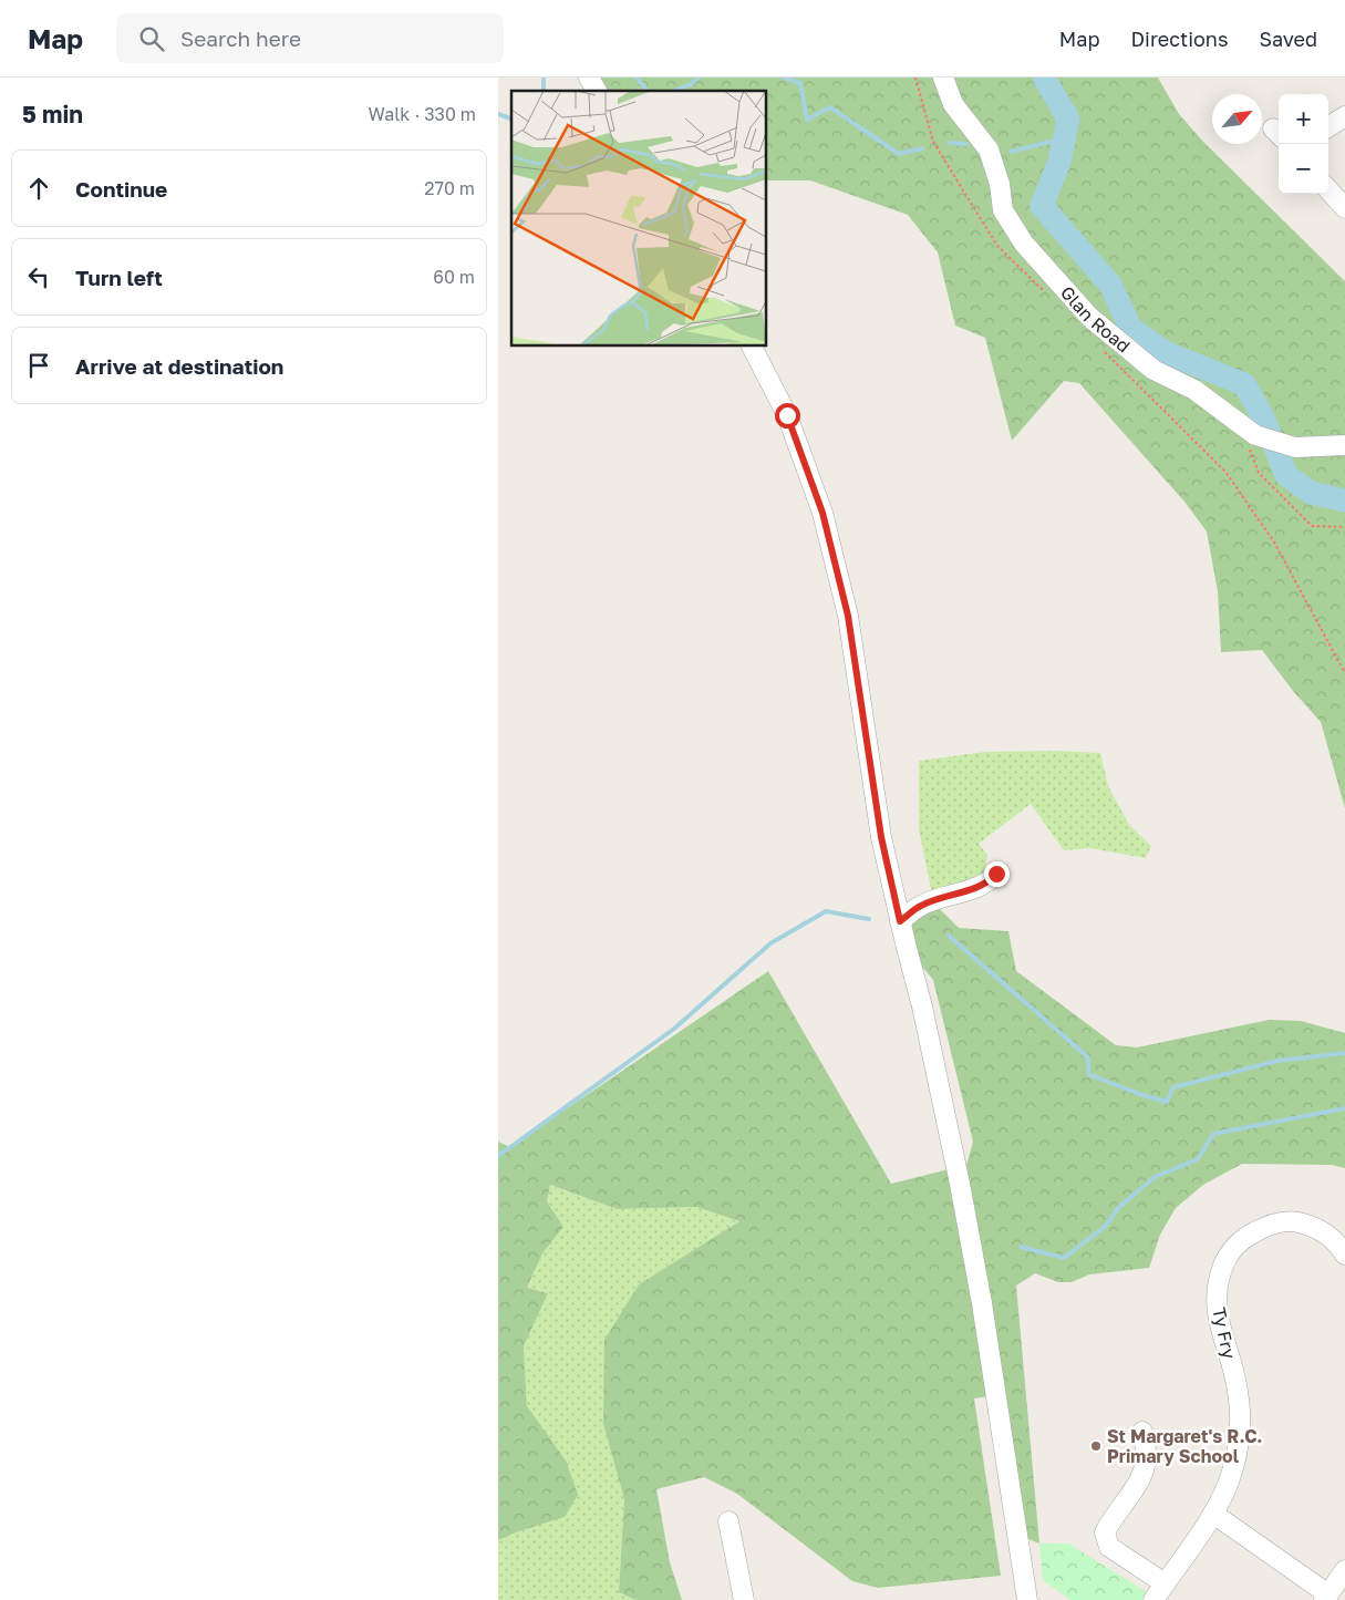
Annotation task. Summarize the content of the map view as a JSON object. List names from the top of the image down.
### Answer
{
  "streets": {
    "street": ["Glan Road", "Ty Fry"]
  },
  "places": ["St Margaret's R.C. Primary School"],
  "north": "top right",
  "page": {
    "header": "Map",
    "search": "Search here",
    "nav": ["Map", "Directions", "Saved"],
    "heading": ["5 min", "Walk · 330 m"],
    "map_buttons": ["+", "−"],
    "list": [
      ["Continue", "270 m"],
      ["Turn left", "60 m"],
      "Arrive at destination"
    ]
  }
}
